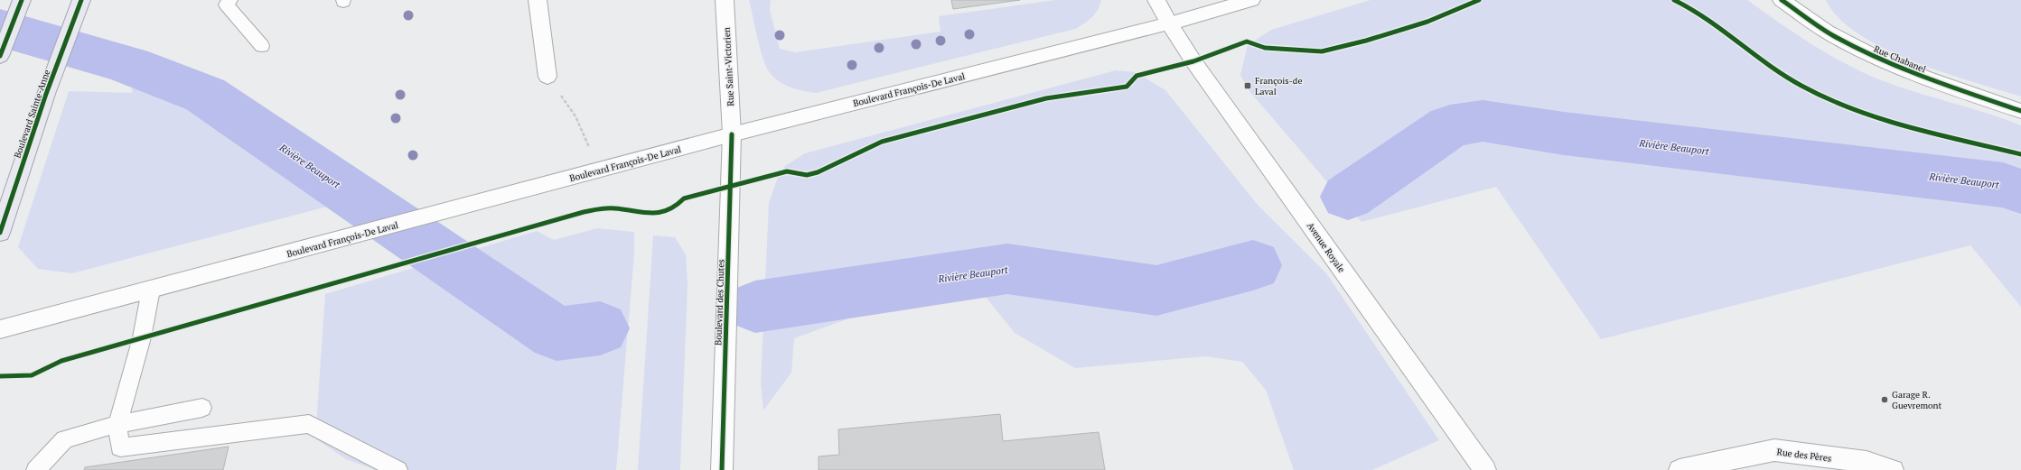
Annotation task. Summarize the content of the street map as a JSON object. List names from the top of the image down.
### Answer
{
  "streets": {
    "main road": [
      "Rue Chabanel",
      "Rue Saint-Victorien",
      "Boulevard François-De Laval",
      "Boulevard Sainte-Anne",
      "Avenue Royale",
      "Boulevard des Chutes",
      "Rue des Pères"
    ]
  },
  "crossings": [
    ["Rue Saint-Victorien", "Boulevard François-De Laval"],
    ["Rue Saint-Victorien", "Boulevard des Chutes"],
    ["Boulevard François-De Laval", "Avenue Royale"],
    ["Boulevard François-De Laval", "Boulevard des Chutes"]
  ],
  "water": ["Rivière Beauport"],
  "places": {
    "transit": ["François-de Laval"],
    "other": ["Garage R. Guevremont"]
  }
}
